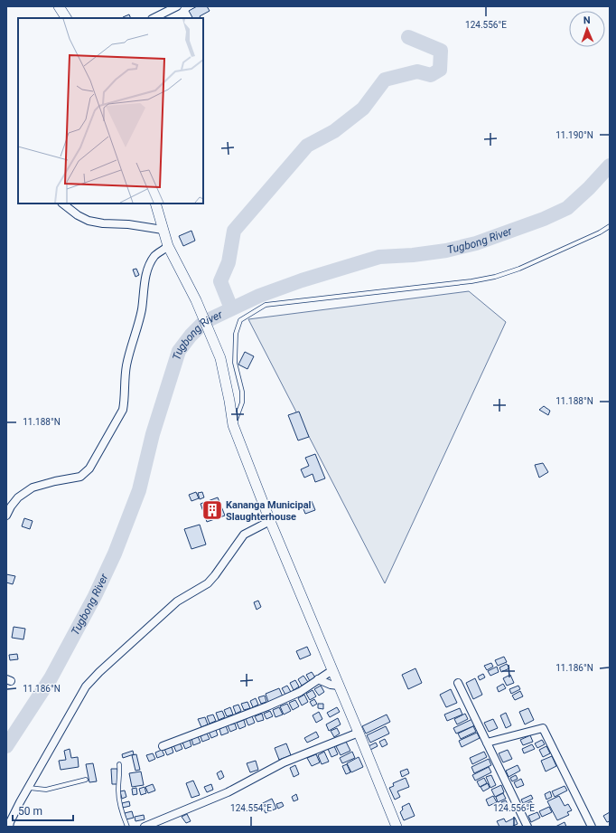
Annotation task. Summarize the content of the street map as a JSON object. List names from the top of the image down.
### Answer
{
  "water": ["Tugbong River"],
  "places": {
    "building": ["Kananga Municipal Slaughterhouse"]
  },
  "scale_bar": "50 m",
  "north": "top",
  "coordinates": [
    "124.556°E",
    "11.190°N",
    "11.188°N",
    "11.186°N",
    "124.554°E"
  ]
}
